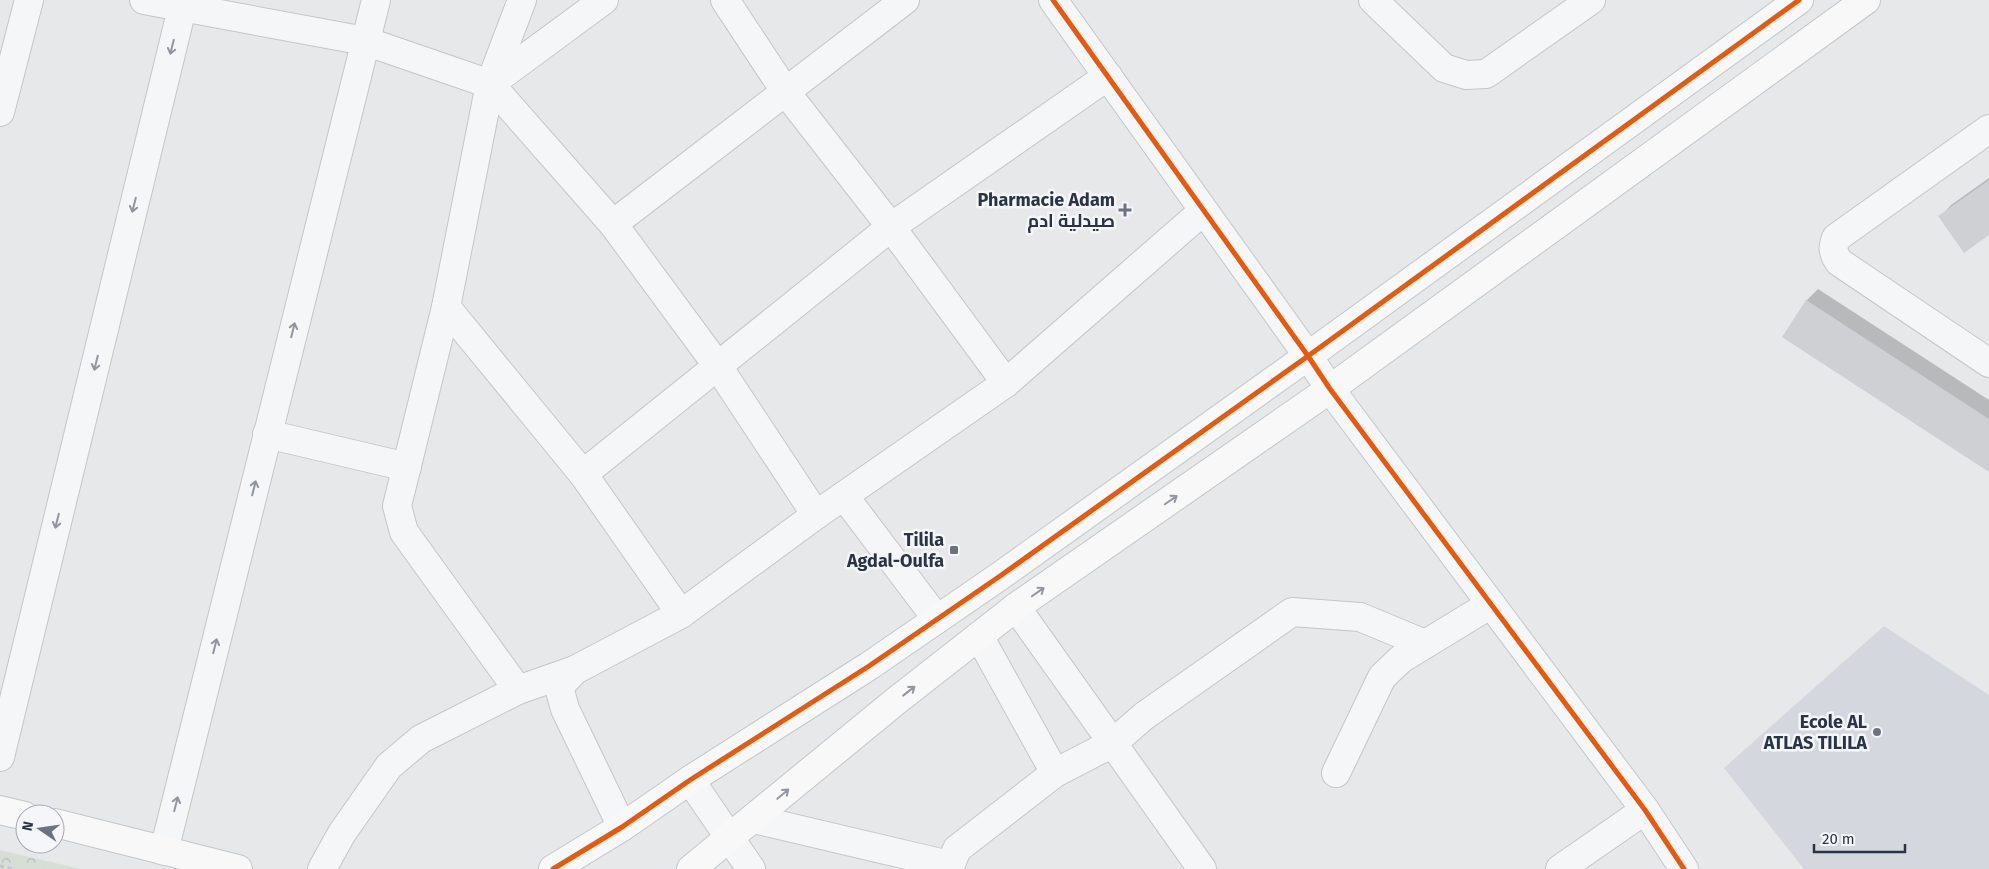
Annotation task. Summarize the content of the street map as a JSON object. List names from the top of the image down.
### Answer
{
  "places": {
    "health": ["Pharmacie Adam صيدلية ادم"],
    "transit": ["Tilila Agdal-Oulfa"],
    "other": ["Ecole AL ATLAS TILILA"]
  },
  "scale_bar": "20 m",
  "north": "left"
}
